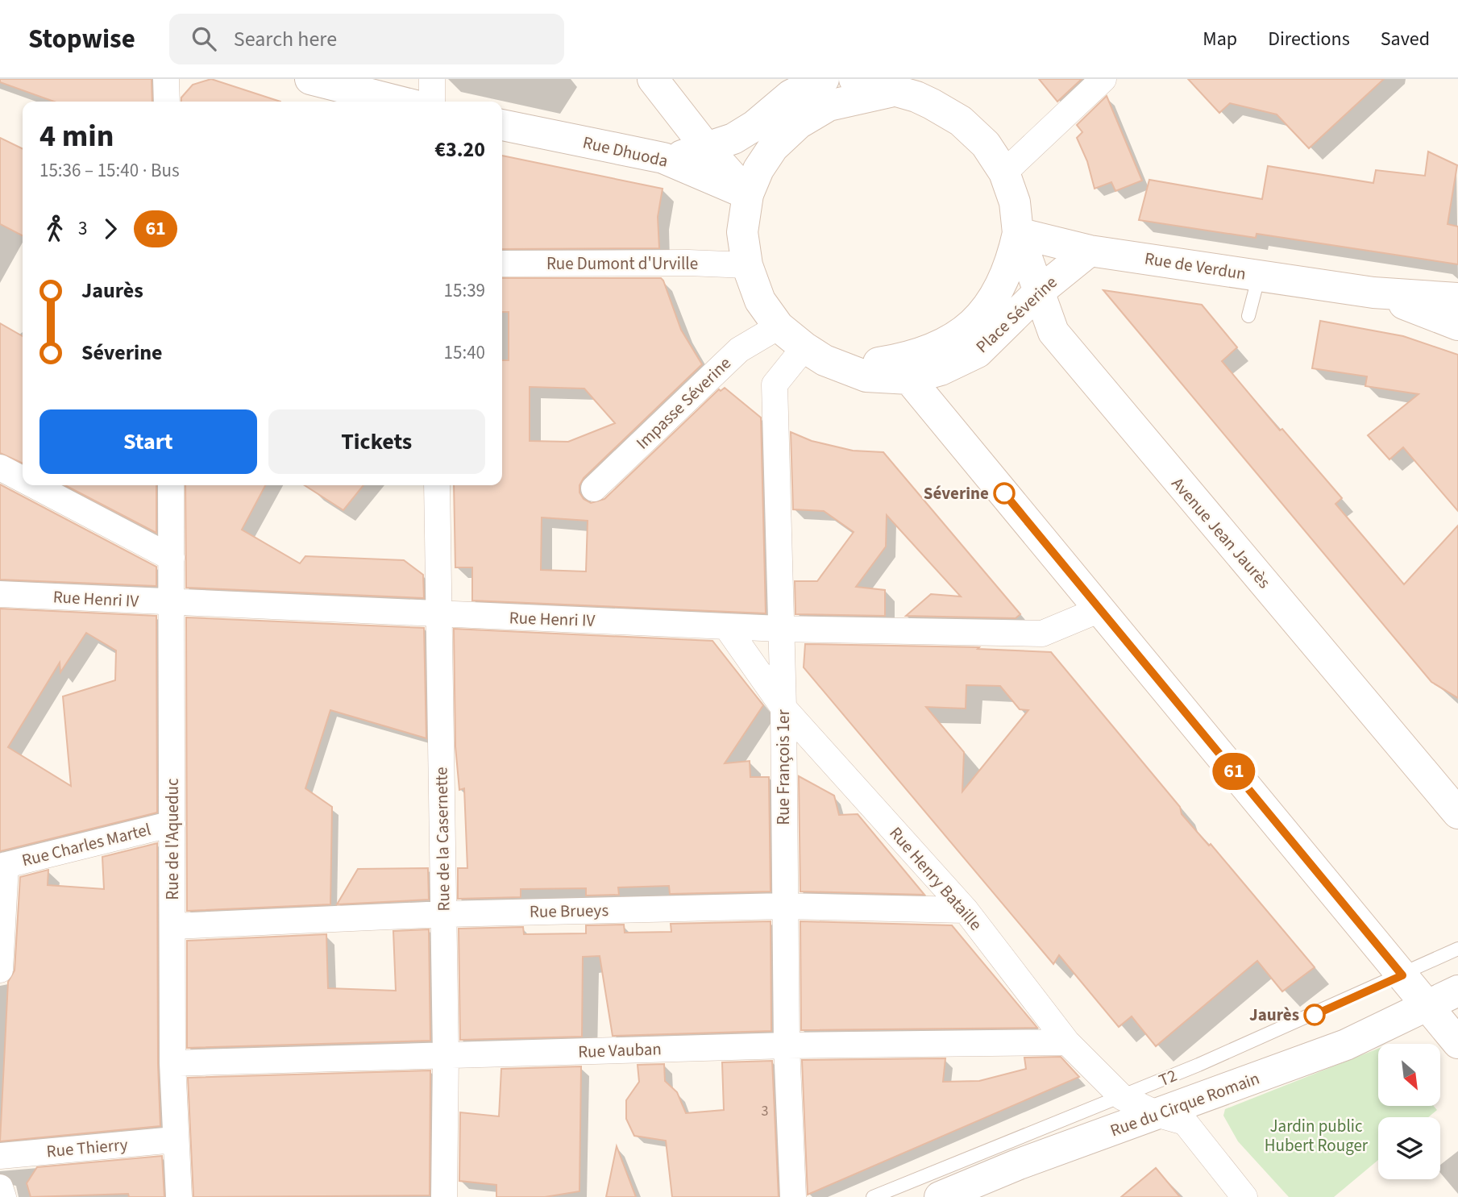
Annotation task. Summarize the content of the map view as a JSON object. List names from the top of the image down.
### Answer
{
  "streets": {
    "main road": [
      "Rue Dhuoda",
      "Rue de Verdun",
      "Place Séverine",
      "Avenue Jean Jaurès",
      "Rue du Cirque Romain"
    ],
    "street": [
      "Rue Dumont d'Urville",
      "Impasse Séverine",
      "Rue Henri IV",
      "Rue François 1er",
      "Rue de l'Aqueduc",
      "Rue de la Casernette",
      "Rue Charles Martel",
      "Rue Henry Bataille",
      "Rue Brueys",
      "Rue Vauban",
      "Rue Thierry"
    ],
    "lane": ["T2"]
  },
  "crossings": [
    ["Rue Dhuoda", "Place Séverine"],
    ["Rue Dumont d'Urville", "Place Séverine"],
    ["Rue de Verdun", "Place Séverine"],
    ["Rue de Verdun", "Avenue Jean Jaurès"],
    ["Place Séverine", "Impasse Séverine"],
    ["Place Séverine", "Avenue Jean Jaurès"],
    ["Place Séverine", "Rue François 1er"],
    ["Rue Henri IV", "Rue François 1er"],
    ["Rue Henri IV", "Rue de l'Aqueduc"],
    ["Rue Henri IV", "Rue de la Casernette"],
    ["Rue Henri IV", "Rue Henry Bataille"],
    ["Rue François 1er", "Rue Henry Bataille"],
    ["Rue François 1er", "Rue Brueys"],
    ["Rue François 1er", "Rue Vauban"],
    ["Rue de l'Aqueduc", "Rue Charles Martel"],
    ["Rue de l'Aqueduc", "Rue Brueys"],
    ["Rue de l'Aqueduc", "Rue Vauban"],
    ["Rue de l'Aqueduc", "Rue Thierry"],
    ["Rue de la Casernette", "Rue Brueys"],
    ["Rue de la Casernette", "Rue Vauban"],
    ["Rue Henry Bataille", "Rue Brueys"],
    ["Rue Henry Bataille", "Rue Vauban"],
    ["Rue Henry Bataille", "T2"],
    ["Rue Henry Bataille", "Rue du Cirque Romain"]
  ],
  "parks": ["Jardin public Hubert Rouger"],
  "places": ["Séverine", "Jaurès"],
  "lines": ["bus line 61"],
  "house_numbers": ["3"],
  "north": "bottom right",
  "page": {
    "header": "Stopwise",
    "search": "Search here",
    "nav": ["Map", "Directions", "Saved"],
    "on_map": "61",
    "heading": ["4 min", "15:36 – 15:40 · Bus", "€3.20"],
    "legs": ["3", "61"],
    "list": [
      {
        "name": "Jaurès",
        "value": "15:39"
      },
      {
        "name": "Séverine",
        "value": "15:40"
      }
    ],
    "buttons": ["Start", "Tickets"]
  }
}
